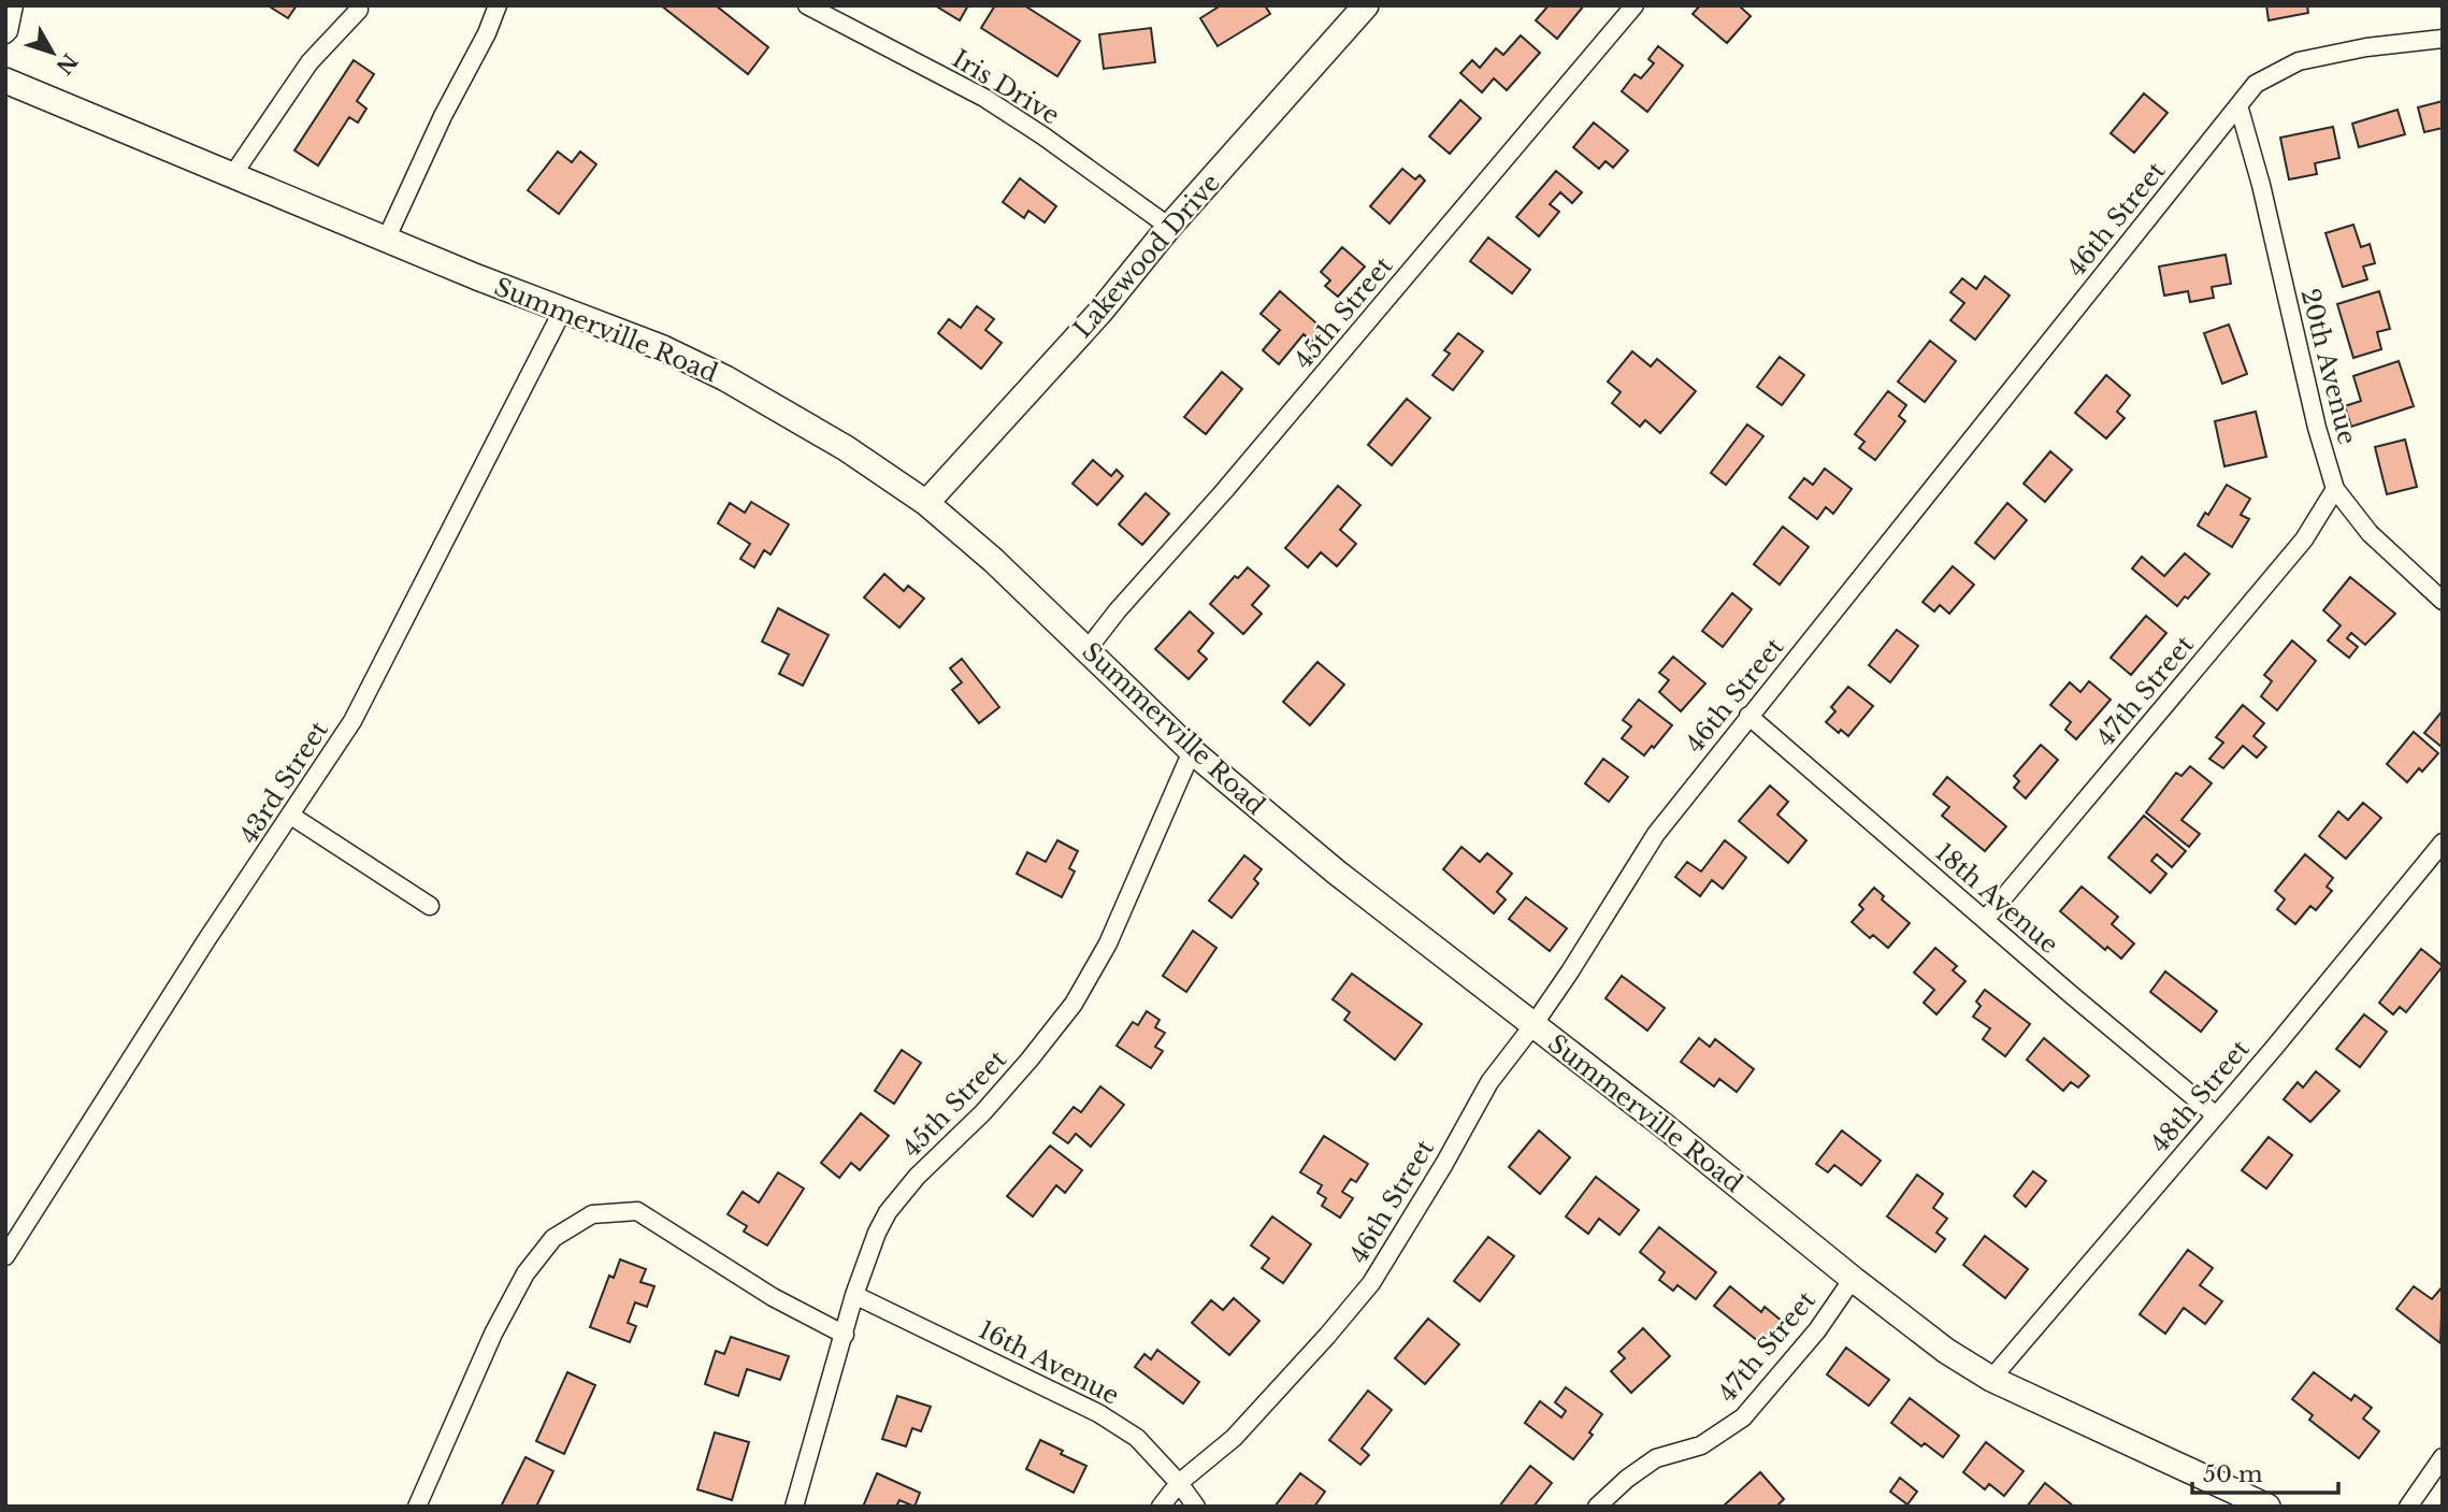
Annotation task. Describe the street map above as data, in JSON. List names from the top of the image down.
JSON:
{
  "streets": {
    "main road": ["Lakewood Drive", "Summerville Road"],
    "street": [
      "Iris Drive",
      "46th Street",
      "45th Street",
      "20th Avenue",
      "47th Street",
      "43rd Street",
      "18th Avenue",
      "48th Street",
      "16th Avenue"
    ]
  },
  "crossings": [
    ["Iris Drive", "Lakewood Drive"],
    ["46th Street", "Summerville Road"],
    ["46th Street", "20th Avenue"],
    ["46th Street", "18th Avenue"],
    ["46th Street", "16th Avenue"],
    ["Lakewood Drive", "Summerville Road"],
    ["45th Street", "Summerville Road"],
    ["45th Street", "16th Avenue"],
    ["Summerville Road", "47th Street"],
    ["Summerville Road", "43rd Street"],
    ["Summerville Road", "48th Street"],
    ["20th Avenue", "47th Street"],
    ["47th Street", "18th Avenue"],
    ["18th Avenue", "48th Street"]
  ],
  "scale_bar": "50 m",
  "north": "bottom right"
}
